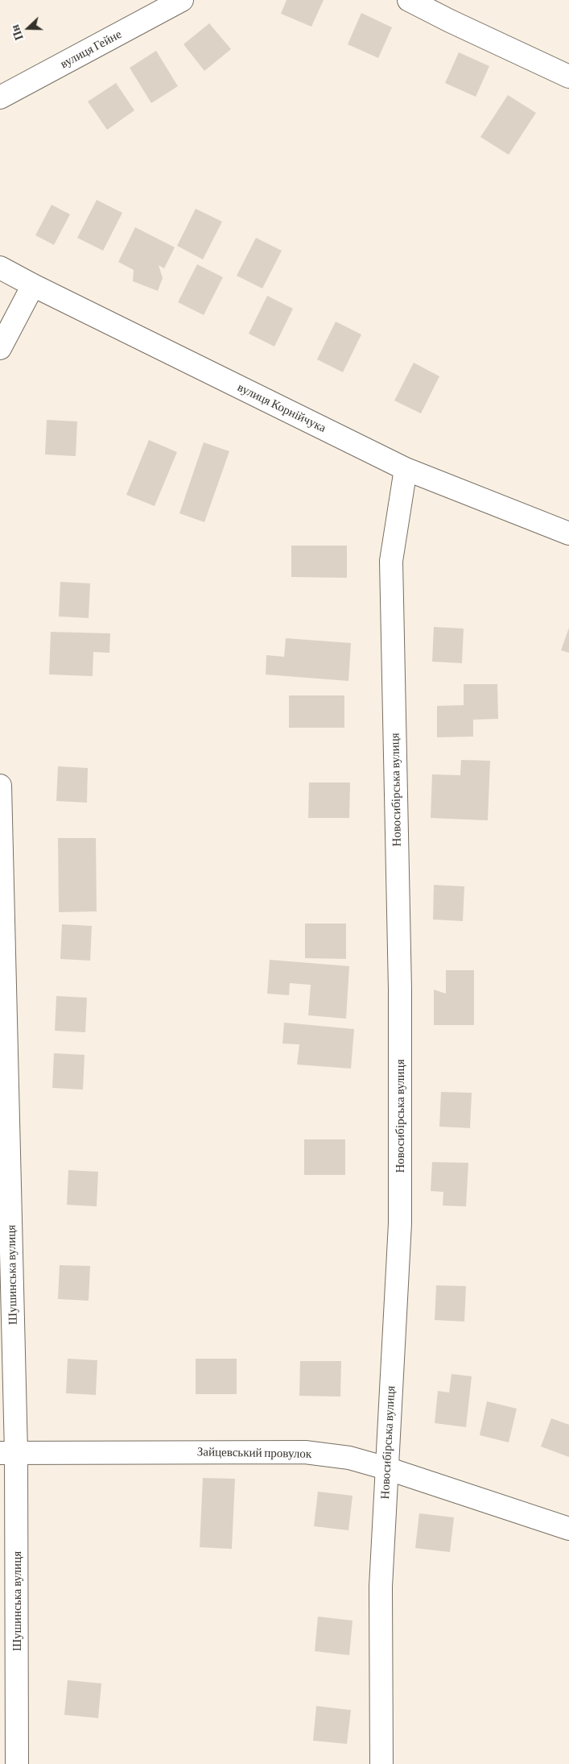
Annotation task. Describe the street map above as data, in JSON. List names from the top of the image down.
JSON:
{
  "streets": {
    "street": [
      "вулиця Гейне",
      "вулиця Корнійчука",
      "Новосибірська вулиця",
      "Шушинська вулиця",
      "Зайцевський провулок"
    ]
  },
  "crossings": [
    ["вулиця Корнійчука", "Новосибірська вулиця"],
    ["Новосибірська вулиця", "Зайцевський провулок"],
    ["Шушинська вулиця", "Зайцевський провулок"]
  ],
  "north": "left"
}
